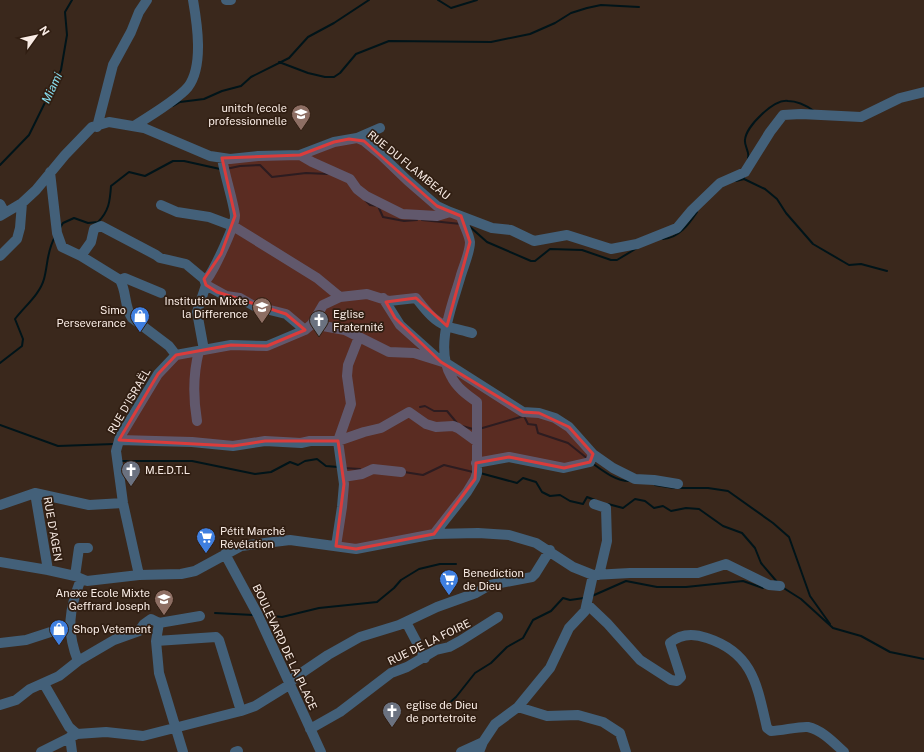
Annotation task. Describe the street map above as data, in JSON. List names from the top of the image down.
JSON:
{
  "streets": {
    "street": [
      "RUE DU FLAMBEAU",
      "RUE D'ISRAËL",
      "RUE D'AGEN",
      "RUE DE LA FOIRE",
      "BOULEVARD DE LA PLACE"
    ]
  },
  "crossings": [
    ["RUE DE LA FOIRE", "BOULEVARD DE LA PLACE"]
  ],
  "water": ["Miami"],
  "places": {
    "school or university": ["unitch (ecole professionnelle", "Institution Mixte la Difference", "Anexe Ecole Mixte Geffrard Joseph"],
    "shop": ["Simo Perseverance", "Shop Vetement"],
    "church": ["Eglise Fraternité", "M.E.D.T.L", "eglise de Dieu de portetroite"],
    "supermarket": ["Pétit Marché Révélation", "Benediction de Dieu"]
  },
  "north": "top right"
}
